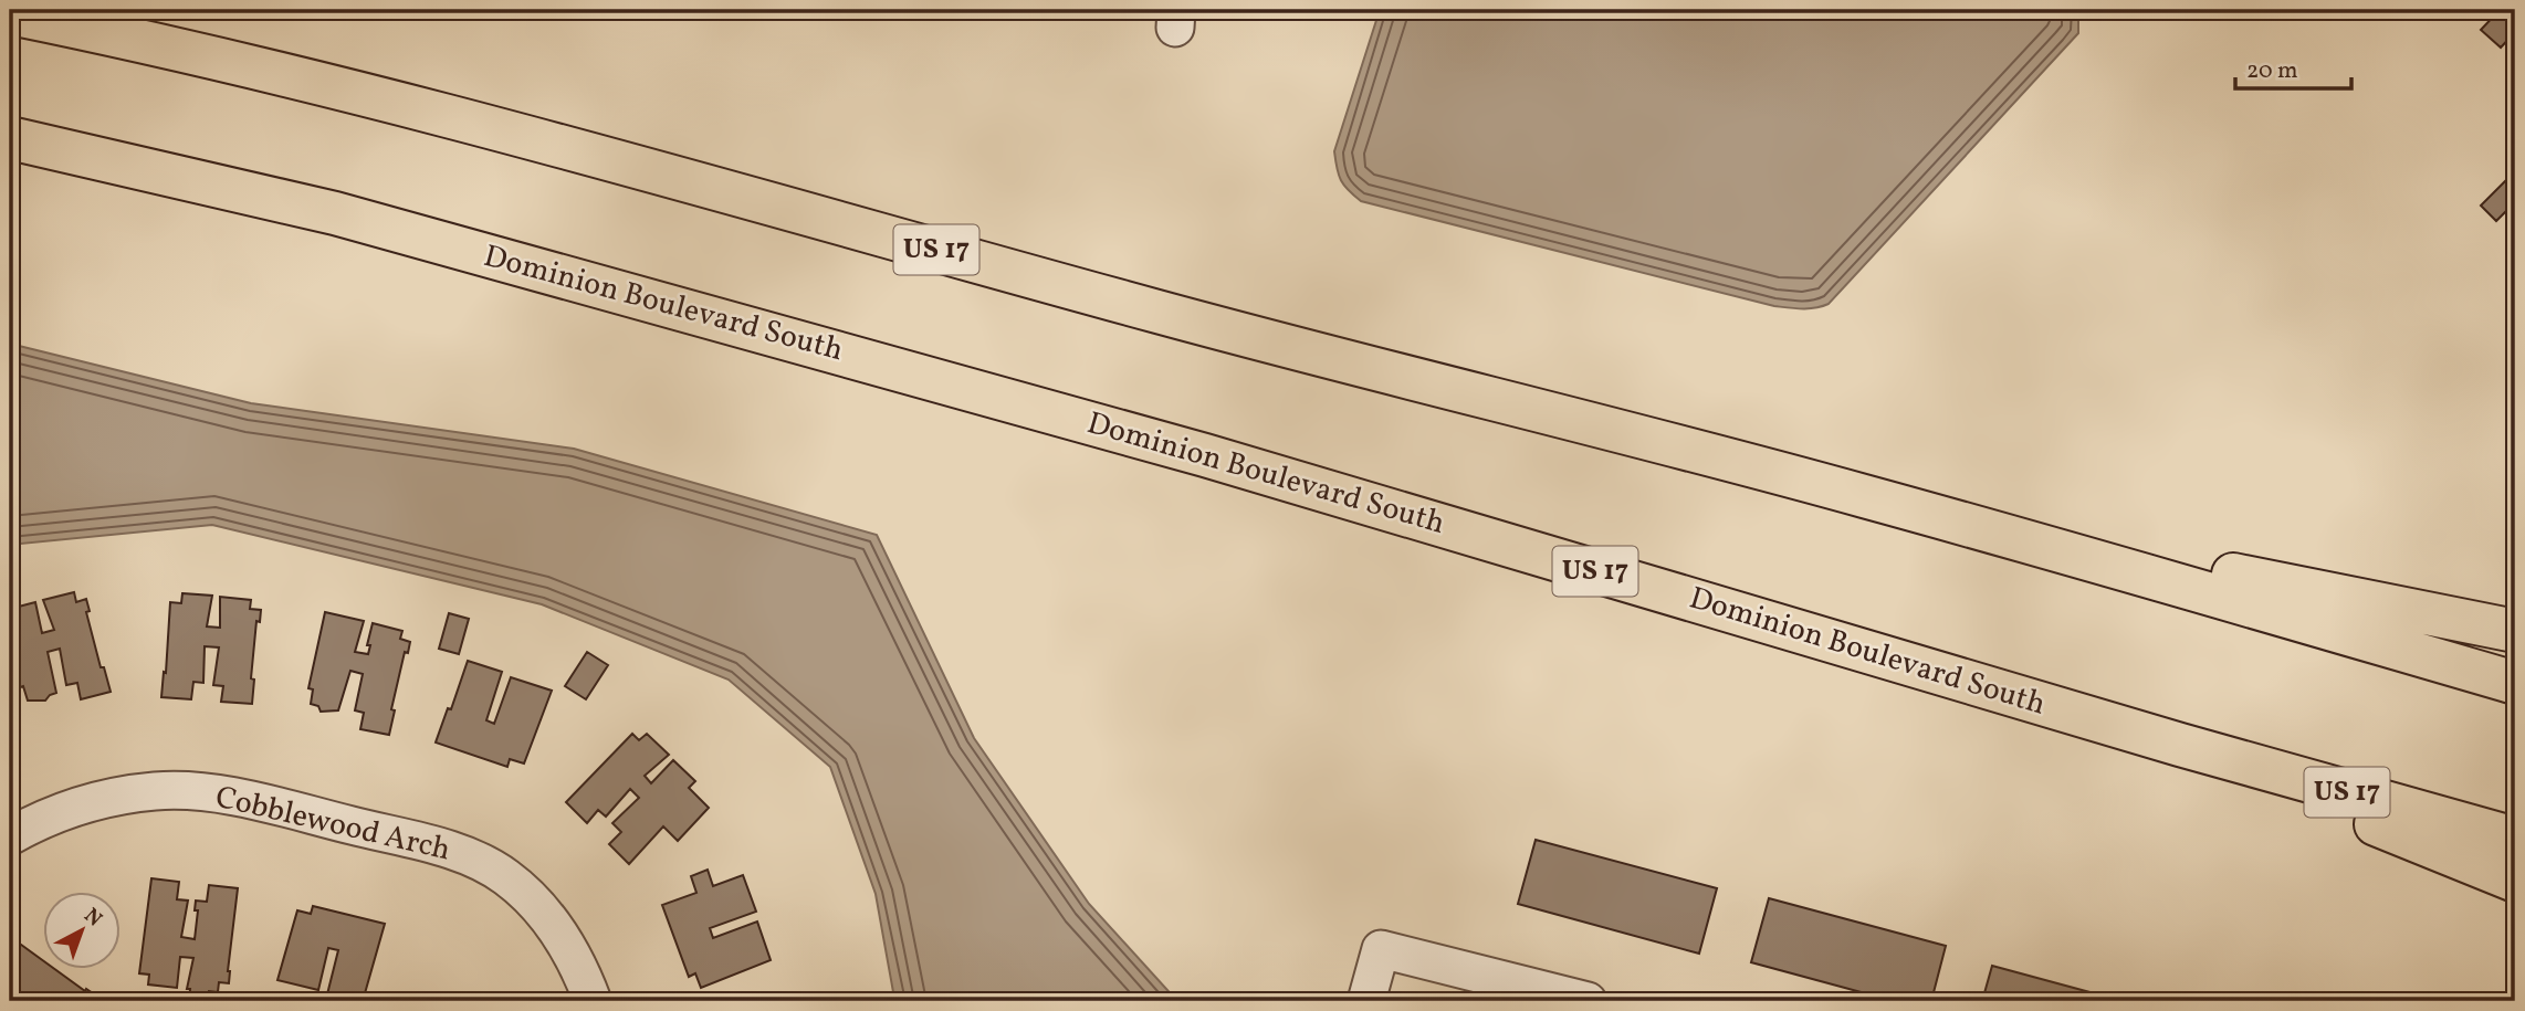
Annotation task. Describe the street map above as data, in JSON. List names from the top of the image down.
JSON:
{
  "streets": {
    "highway": ["US 17", "Dominion Boulevard South"],
    "street": ["Cobblewood Arch"]
  },
  "scale_bar": "20 m",
  "north": "top right"
}
